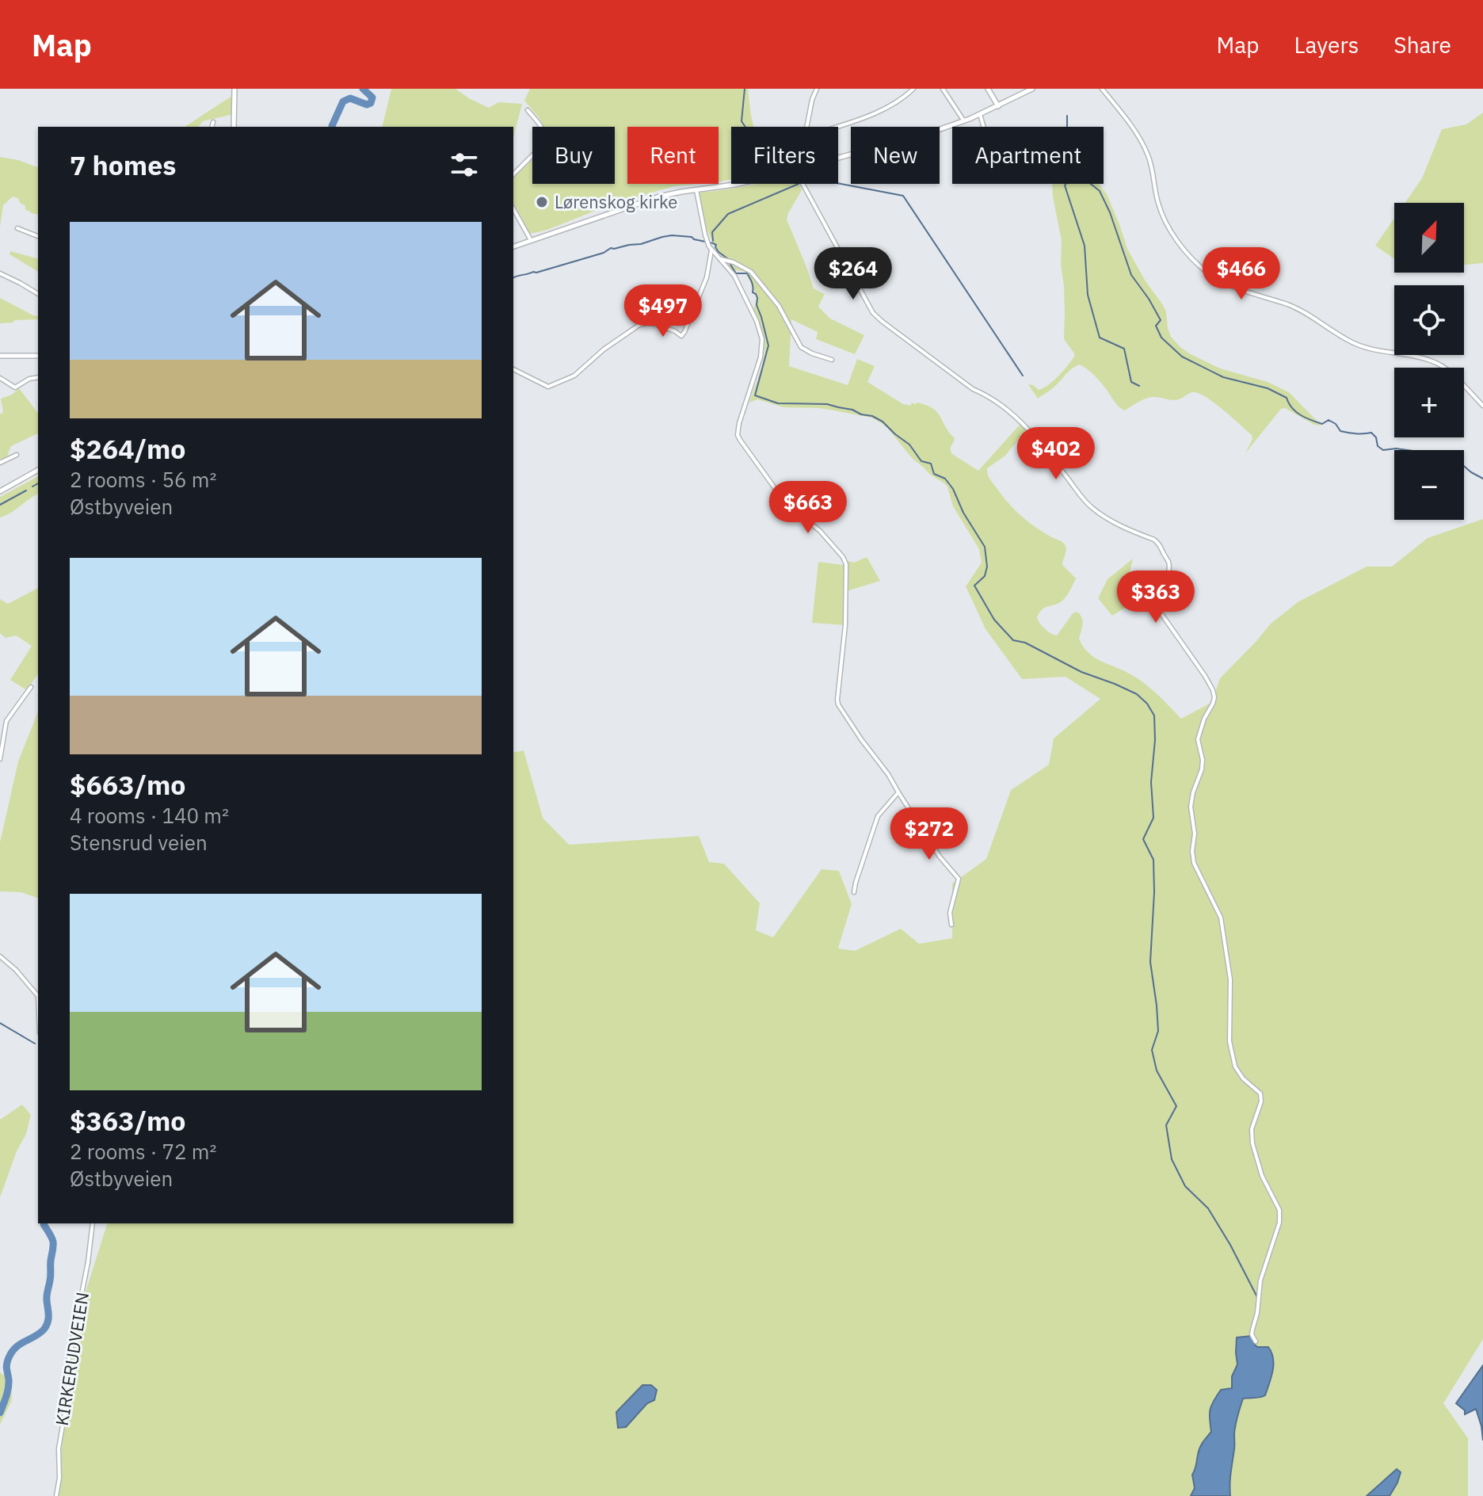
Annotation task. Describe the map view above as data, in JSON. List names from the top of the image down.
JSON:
{
  "streets": {
    "street": ["KIRKERUDVEIEN"]
  },
  "places": ["Lørenskog kirke"],
  "north": "top right",
  "page": {
    "header": "Map",
    "nav": ["Map", "Layers", "Share"],
    "chip": [
      "Buy",
      "Rent",
      "Filters",
      "New",
      "Apartment"
    ],
    "heading": "7 homes",
    "map_buttons": ["+", "−"],
    "list": [
      {
        "name": "$264/mo",
        "note": "2 rooms · 56 m² · Østbyveien"
      },
      {
        "name": "$663/mo",
        "note": "4 rooms · 140 m² · Stensrud veien"
      },
      {
        "name": "$363/mo",
        "note": "2 rooms · 72 m² · Østbyveien"
      }
    ],
    "price": [
      "$264",
      "$466",
      "$497",
      "$402",
      "$663",
      "$363",
      "$272"
    ]
  }
}
